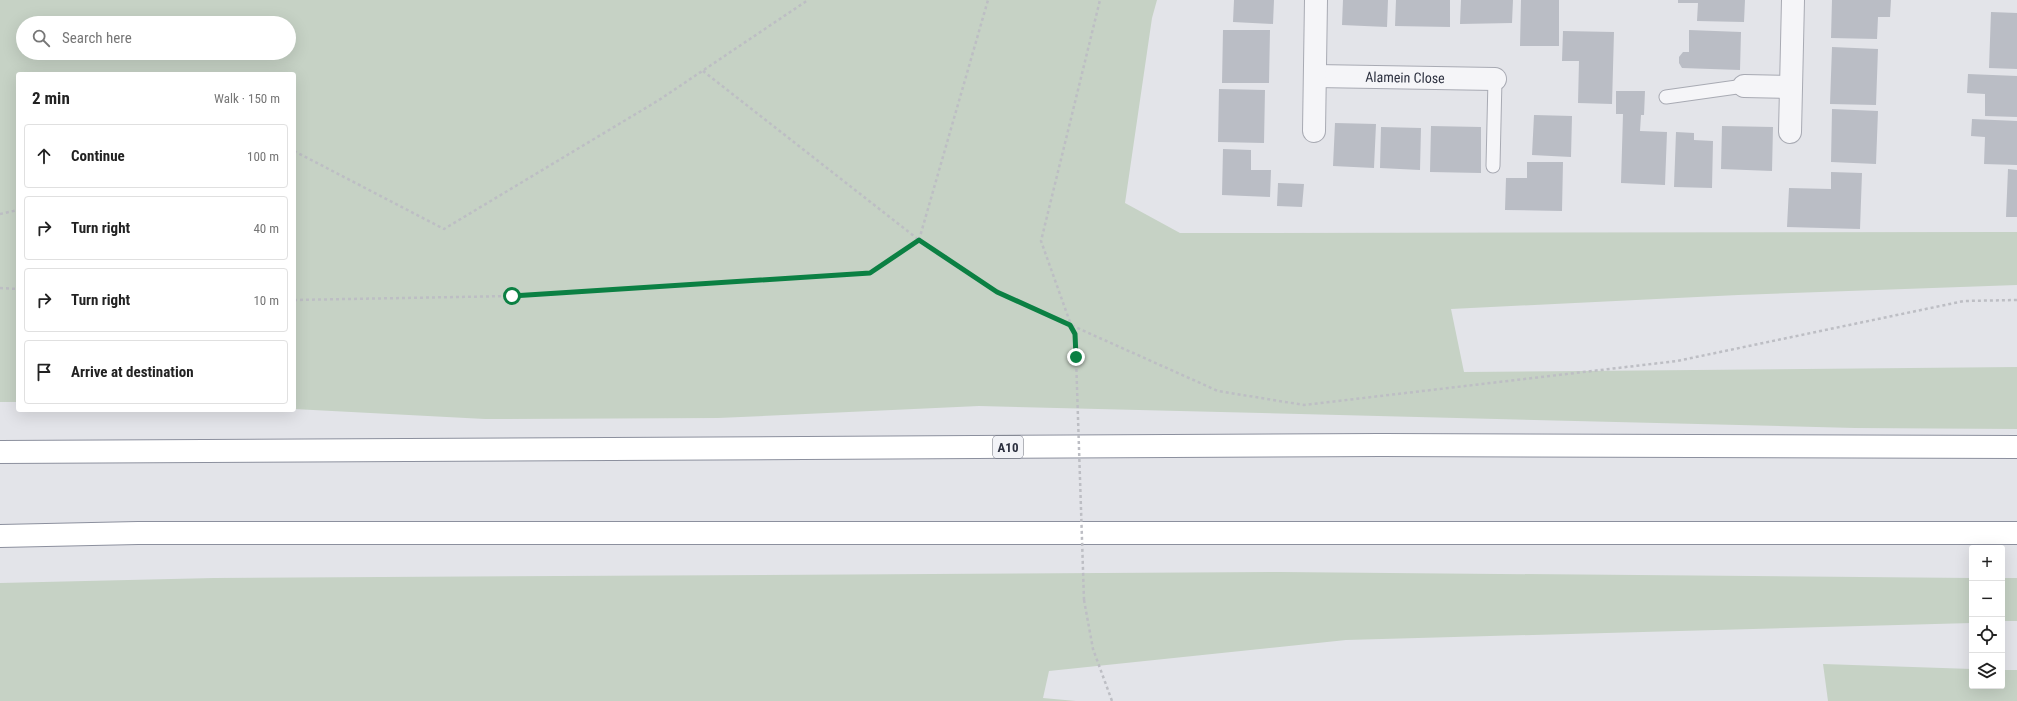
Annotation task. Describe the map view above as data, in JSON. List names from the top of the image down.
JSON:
{
  "streets": {
    "highway": ["A10"],
    "street": ["Alamein Close"]
  },
  "page": {
    "search": "Search here",
    "heading": ["2 min", "Walk · 150 m"],
    "list": [
      ["Continue", "100 m"],
      ["Turn right", "40 m"],
      ["Turn right", "10 m"],
      "Arrive at destination"
    ],
    "map_buttons": ["+", "−"]
  }
}
